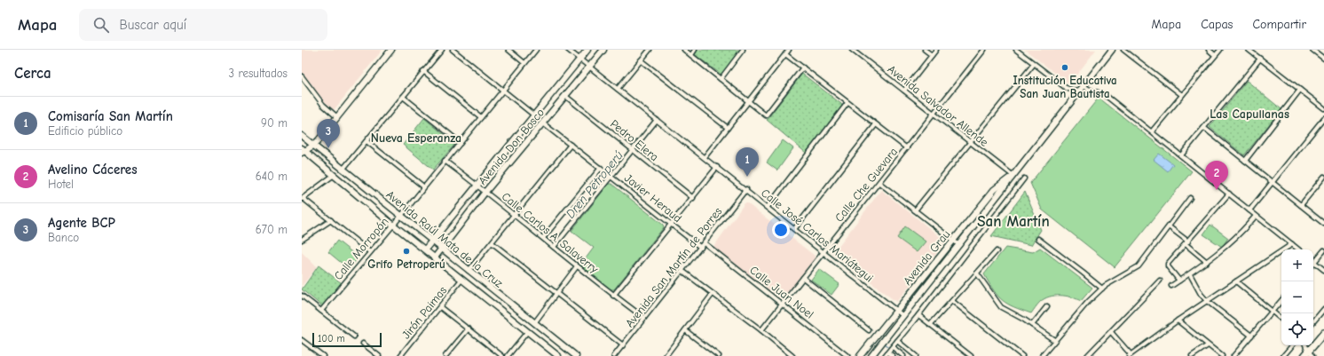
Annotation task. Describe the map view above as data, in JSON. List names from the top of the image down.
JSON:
{
  "streets": {
    "main road": ["Avenida Don Bosco", "Avenida Raúl Mata de la Cruz", "Avenida Grau"],
    "street": [
      "Avenida Salvador Allende",
      "Pedro Elera",
      "Calle Che Guevara",
      "Javier Heraud",
      "Calle Carlos A. Salaverry",
      "Calle José Carlos Mariátegui",
      "Calle Morropón",
      "Avenida San Martín de Porres",
      "Calle Juan Noel",
      "Jirón Paimas"
    ]
  },
  "crossings": [
    ["Avenida Salvador Allende", "Calle Che Guevara"],
    ["Avenida Salvador Allende", "Avenida Grau"],
    ["Pedro Elera", "Avenida Don Bosco"],
    ["Avenida Don Bosco", "Javier Heraud"],
    ["Avenida Don Bosco", "Calle Carlos A. Salaverry"],
    ["Avenida Don Bosco", "Calle José Carlos Mariátegui"],
    ["Avenida Don Bosco", "Avenida Raúl Mata de la Cruz"],
    ["Calle Che Guevara", "Calle José Carlos Mariátegui"],
    ["Calle Che Guevara", "Calle Juan Noel"],
    ["Javier Heraud", "Avenida San Martín de Porres"],
    ["Calle Carlos A. Salaverry", "Calle Morropón"],
    ["Calle Carlos A. Salaverry", "Avenida San Martín de Porres"],
    ["Calle José Carlos Mariátegui", "Avenida Grau"],
    ["Calle José Carlos Mariátegui", "Avenida San Martín de Porres"],
    ["Avenida Raúl Mata de la Cruz", "Calle Morropón"],
    ["Avenida Raúl Mata de la Cruz", "Jirón Paimas"],
    ["Avenida San Martín de Porres", "Calle Juan Noel"]
  ],
  "districts": ["Las Capullanas", "Nueva Esperanza", "San Martín"],
  "water": ["Dren Petroperú"],
  "places": ["Institución Educativa San Juan Bautista", "Grifo Petroperú"],
  "scale_bar": "100 m",
  "page": {
    "header": "Mapa",
    "search": "Buscar aquí",
    "nav": ["Mapa", "Capas", "Compartir"],
    "heading": ["Cerca", "3 resultados"],
    "list": [
      {
        "mark": "1",
        "name": "Comisaría San Martín",
        "note": "Edificio público",
        "value": "90 m"
      },
      {
        "mark": "2",
        "name": "Avelino Cáceres",
        "note": "Hotel",
        "value": "640 m"
      },
      {
        "mark": "3",
        "name": "Agente BCP",
        "note": "Banco",
        "value": "670 m"
      }
    ],
    "pins": ["3", "1", "2"],
    "map_buttons": ["+", "−"],
    "scale": "100 m"
  }
}
